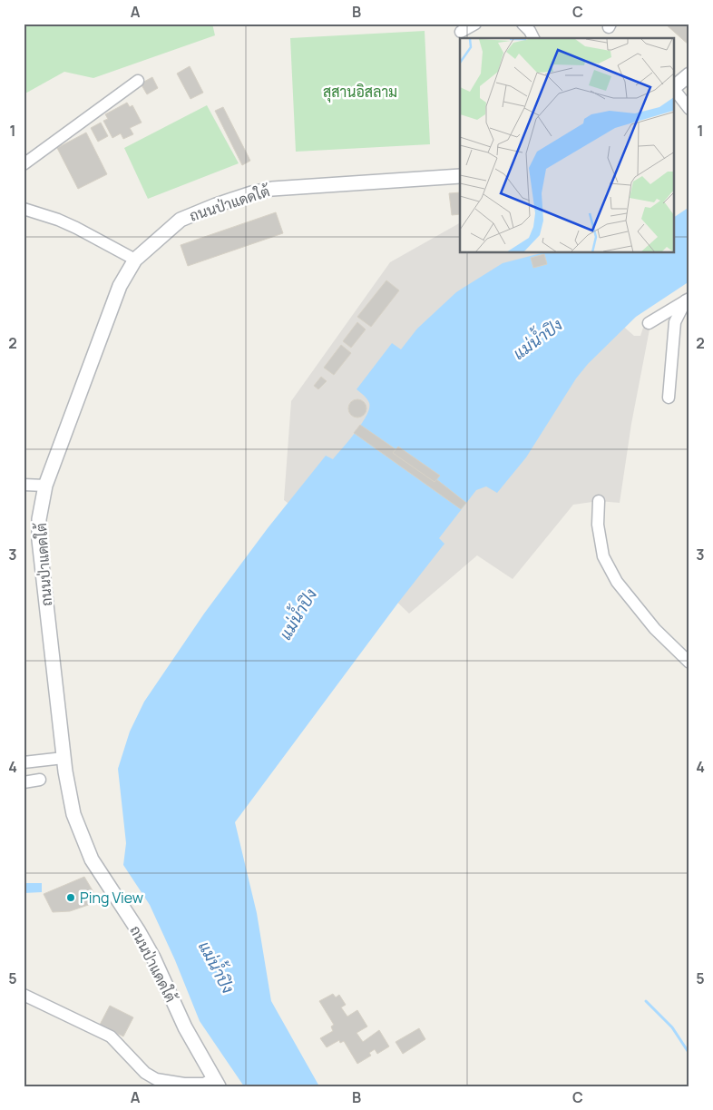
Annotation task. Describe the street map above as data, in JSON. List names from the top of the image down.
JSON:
{
  "streets": {
    "street": ["ถนนป่าแดดใต้"]
  },
  "water": ["แม่น้ำปิง"],
  "parks": ["สุสานอิสลาม"],
  "places": ["Ping View"],
  "grid": {
    "columns": ["A", "B", "C"],
    "rows": [
      "1",
      "2",
      "3",
      "4",
      "5"
    ]
  }
}
